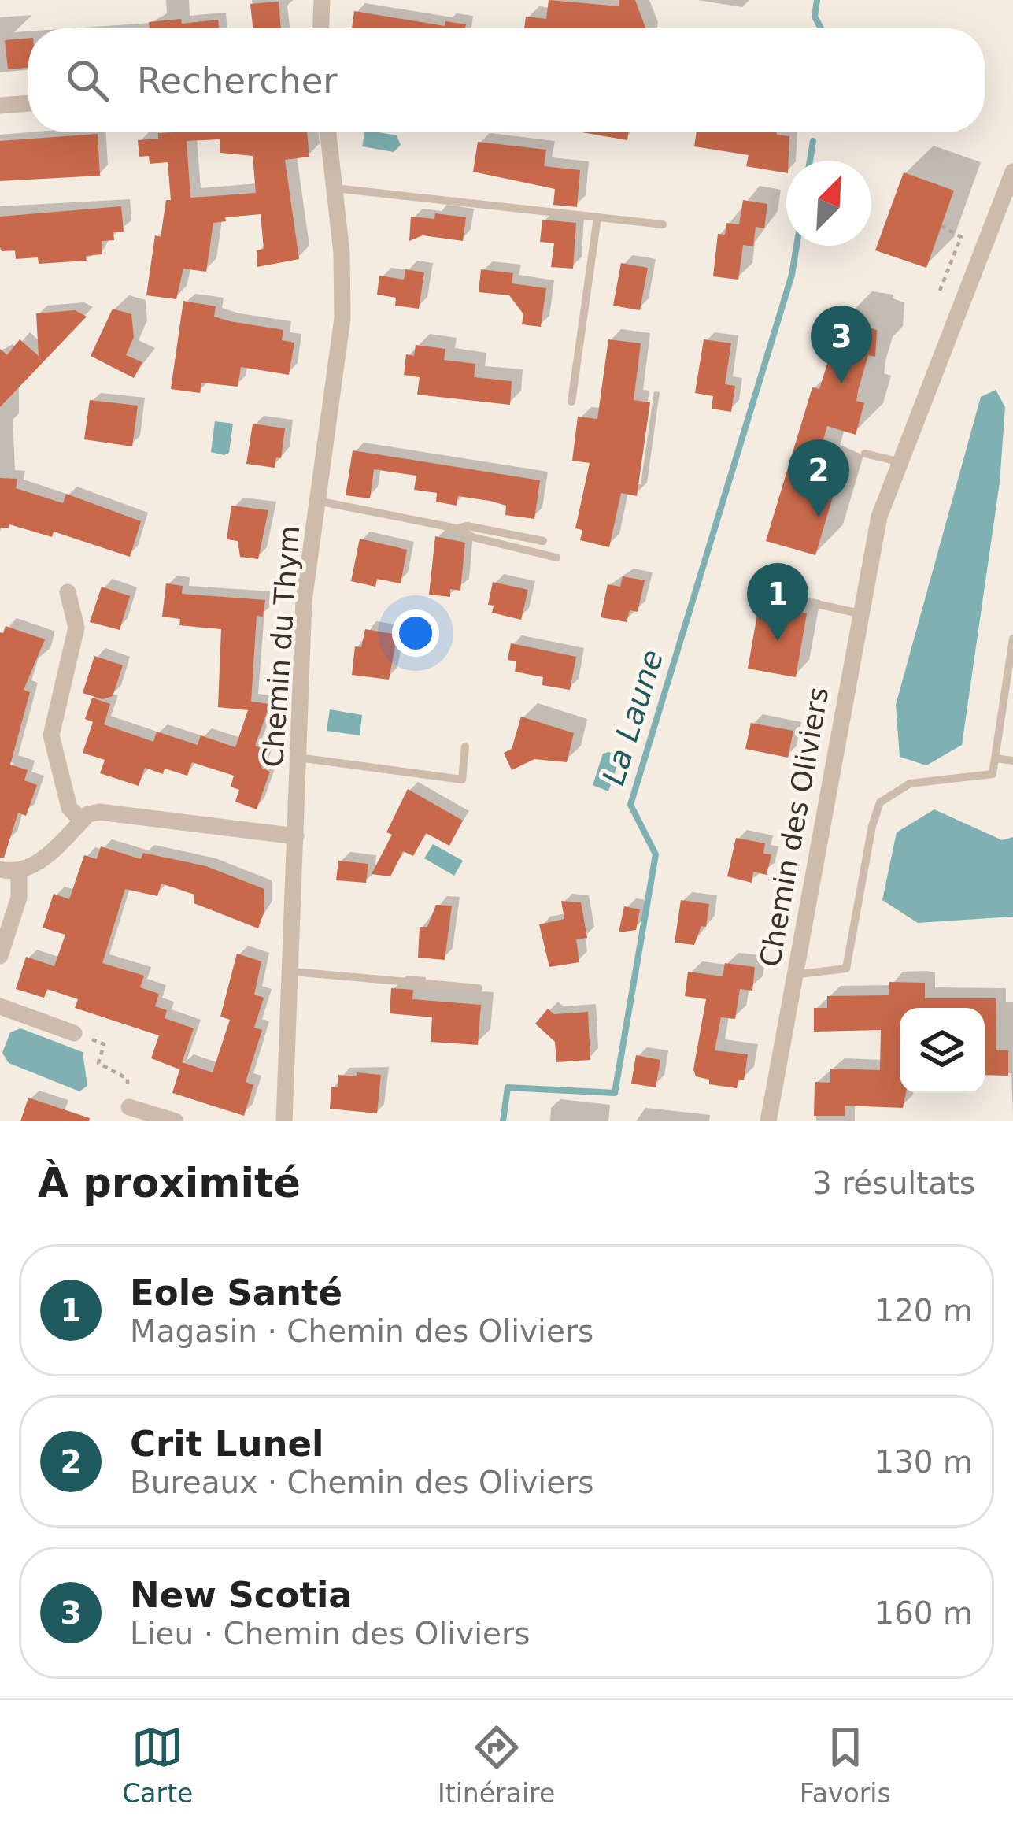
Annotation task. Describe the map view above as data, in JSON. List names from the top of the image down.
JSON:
{
  "streets": {
    "street": ["Chemin du Thym", "Chemin des Oliviers"]
  },
  "water": ["La Laune"],
  "north": "top right",
  "page": {
    "search": "Rechercher",
    "pins": ["3", "2", "1"],
    "heading": ["À proximité", "3 résultats"],
    "list": [
      {
        "mark": "1",
        "name": "Eole Santé",
        "note": "Magasin · Chemin des Oliviers",
        "value": "120 m"
      },
      {
        "mark": "2",
        "name": "Crit Lunel",
        "note": "Bureaux · Chemin des Oliviers",
        "value": "130 m"
      },
      {
        "mark": "3",
        "name": "New Scotia",
        "note": "Lieu · Chemin des Oliviers",
        "value": "160 m"
      }
    ],
    "nav": ["Carte", "Itinéraire", "Favoris"]
  }
}
